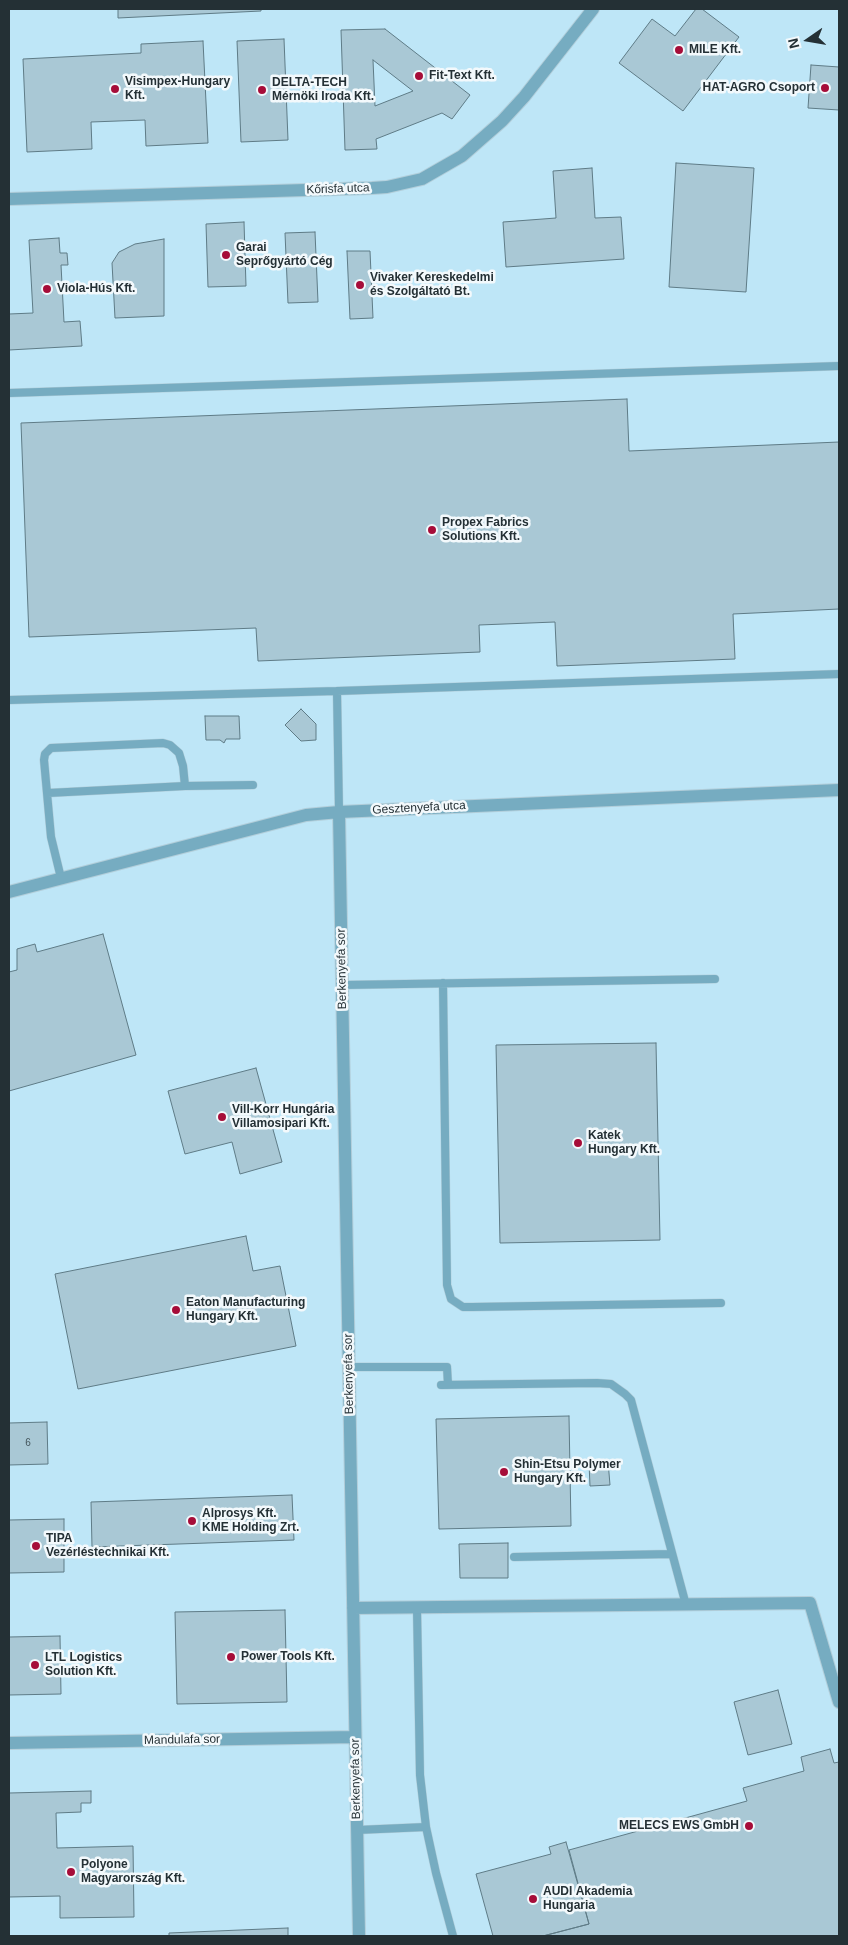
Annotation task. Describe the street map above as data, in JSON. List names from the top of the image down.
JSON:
{
  "streets": {
    "street": [
      "Kőrisfa utca",
      "Gesztenyefa utca",
      "Berkenyefa sor",
      "Mandulafa sor"
    ]
  },
  "crossings": [
    ["Gesztenyefa utca", "Berkenyefa sor"],
    ["Berkenyefa sor", "Mandulafa sor"]
  ],
  "places": [
    "MILE Kft.",
    "Fit-Text Kft.",
    "HAT-AGRO Csoport",
    "Visimpex-Hungary Kft.",
    "DELTA-TECH Mérnöki Iroda Kft.",
    "Garai Seprőgyártó Cég",
    "Vivaker Kereskedelmi és Szolgáltató Bt.",
    "Viola-Hús Kft.",
    "Propex Fabrics Solutions Kft.",
    "Vill-Korr Hungária Villamosipari Kft.",
    "Katek Hungary Kft.",
    "Eaton Manufacturing Hungary Kft.",
    "Shin-Etsu Polymer Hungary Kft.",
    "Alprosys Kft. KME Holding Zrt.",
    "TIPA Vezérléstechnikai Kft.",
    "Power Tools Kft.",
    "LTL Logistics Solution Kft.",
    "MELECS EWS GmbH",
    "Polyone Magyarország Kft.",
    "AUDI Akademia Hungaria"
  ],
  "house_numbers": ["6"],
  "north": "left"
}
